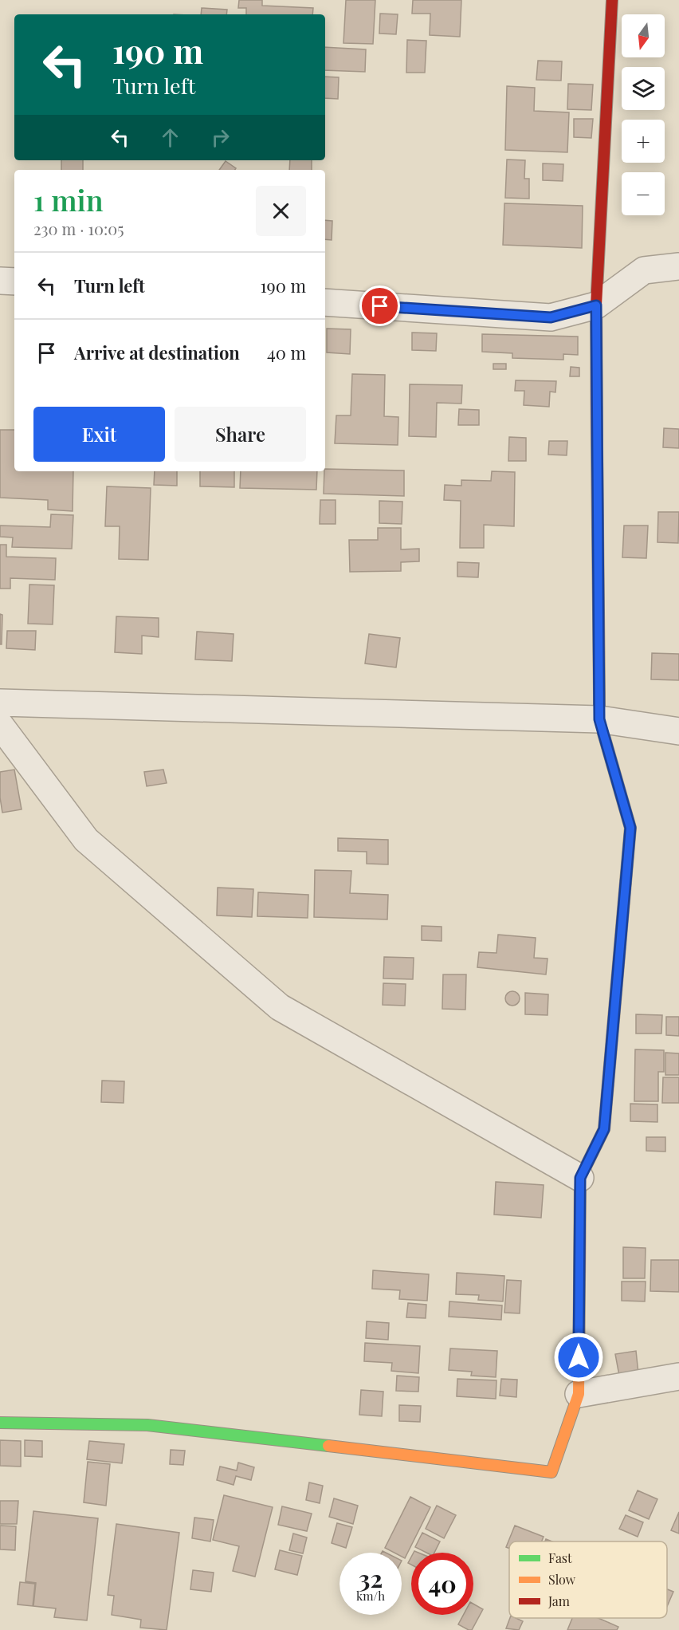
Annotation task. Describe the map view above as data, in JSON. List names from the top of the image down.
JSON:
{
  "legend": ["Fast", "Slow", "Jam"],
  "north": "bottom",
  "page": {
    "map_buttons": ["+", "−"],
    "turn": ["190 m", "Turn left"],
    "heading": ["1 min", "230 m · 10:05"],
    "list": [
      {
        "name": "Turn left",
        "value": "190 m"
      },
      {
        "name": "Arrive at destination",
        "value": "40 m"
      }
    ],
    "buttons": ["Exit", "Share"],
    "speed": "32 km/h",
    "limit": "40"
  }
}
